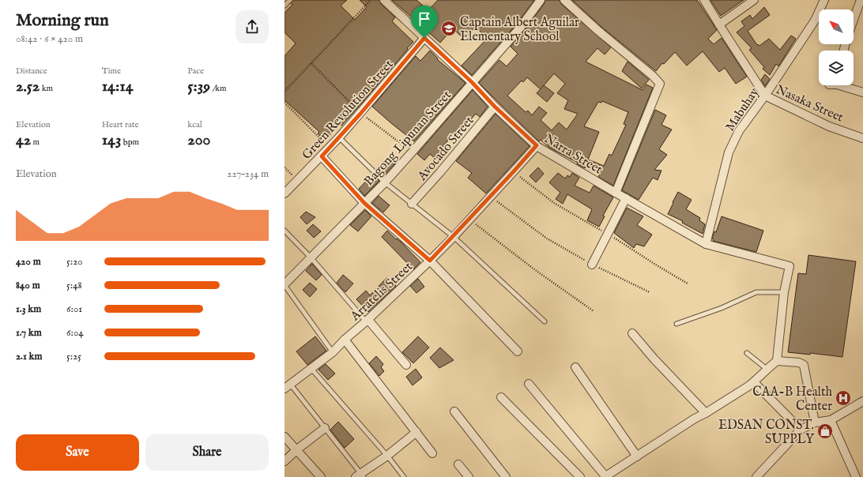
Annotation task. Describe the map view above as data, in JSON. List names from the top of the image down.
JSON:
{
  "streets": {
    "street": [
      "Nasaka Street",
      "Green Revolution Street",
      "Mabuhay",
      "Bagong Lipunan Street",
      "Avocado Street",
      "Narra Street",
      "Arratelis Street"
    ]
  },
  "crossings": [
    ["Nasaka Street", "Mabuhay"],
    ["Green Revolution Street", "Narra Street"],
    ["Mabuhay", "Narra Street"],
    ["Bagong Lipunan Street", "Narra Street"],
    ["Avocado Street", "Narra Street"],
    ["Narra Street", "Arratelis Street"]
  ],
  "places": {
    "school or university": ["Captain Albert Aguilar Elementary School"],
    "hospital": ["CAA-B Health Center"],
    "shop": ["EDSAN CONST. SUPPLY"]
  },
  "north": "top left",
  "page": {
    "heading": ["Morning run", "08:42 · 6 × 420 m"],
    "stats": [
      ["Distance", "2.52 km"],
      ["Time", "14:14"],
      ["Pace", "5:39 /km"],
      ["Elevation", "42 m"],
      ["Heart rate", "143 bpm"],
      ["kcal", "200"]
    ],
    "chart": ["Elevation", "227–234 m"],
    "list": [
      {
        "name": "420 m",
        "note": "5:20"
      },
      {
        "name": "840 m",
        "note": "5:48"
      },
      {
        "name": "1.3 km",
        "note": "6:01"
      },
      {
        "name": "1.7 km",
        "note": "6:04"
      },
      {
        "name": "2.1 km",
        "note": "5:25"
      }
    ],
    "buttons": ["Save", "Share"]
  }
}
